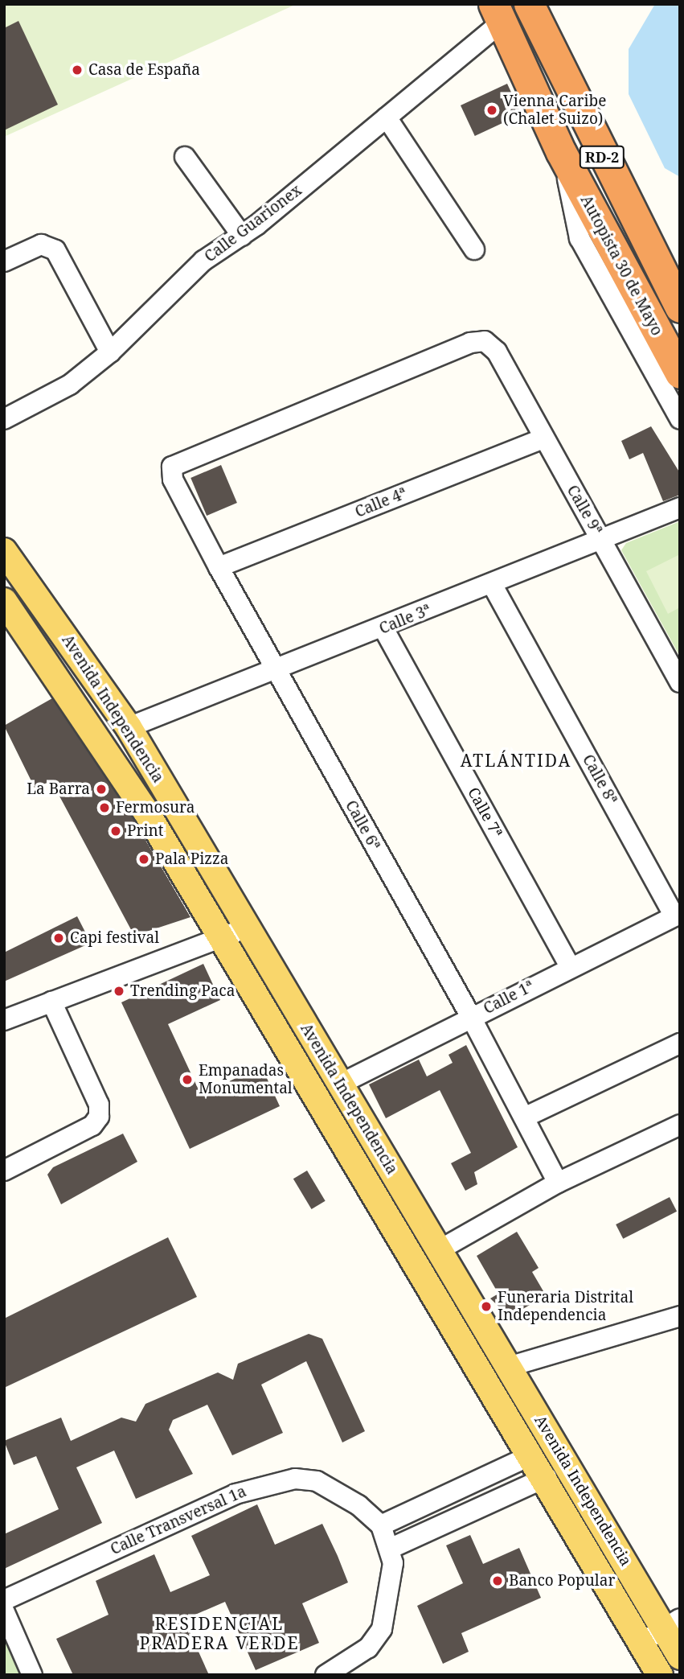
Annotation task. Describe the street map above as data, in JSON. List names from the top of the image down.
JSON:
{
  "streets": {
    "highway": ["RD-2", "Autopista 30 de Mayo"],
    "main road": ["Avenida Independencia"],
    "street": [
      "Calle Guarionex",
      "Calle 4ª",
      "Calle 9ª",
      "Calle 3ª",
      "Calle 8ª",
      "Calle 7ª",
      "Calle 6ª",
      "Calle 1ª",
      "Calle Transversal 1a"
    ]
  },
  "crossings": [
    ["Calle Guarionex", "Autopista 30 de Mayo"],
    ["Calle 4ª", "Calle 9ª"],
    ["Calle 4ª", "Calle 6ª"],
    ["Calle 9ª", "Calle 3ª"],
    ["Calle 9ª", "Calle 6ª"],
    ["Calle 3ª", "Avenida Independencia"],
    ["Calle 3ª", "Calle 8ª"],
    ["Calle 3ª", "Calle 7ª"],
    ["Calle 3ª", "Calle 6ª"],
    ["Avenida Independencia", "Calle 1ª"],
    ["Calle 8ª", "Calle 1ª"],
    ["Calle 7ª", "Calle 1ª"],
    ["Calle 6ª", "Calle 1ª"]
  ],
  "districts": ["ATLÁNTIDA", "RESIDENCIAL PRADERA VERDE"],
  "places": [
    "Casa de España",
    "Vienna Caribe (Chalet Suizo)",
    "La Barra",
    "Fermosura",
    "Print",
    "Pala Pizza",
    "Capi festival",
    "Trending Paca",
    "Empanadas Monumental",
    "Funeraria Distrital Independencia",
    "Banco Popular"
  ]
}
